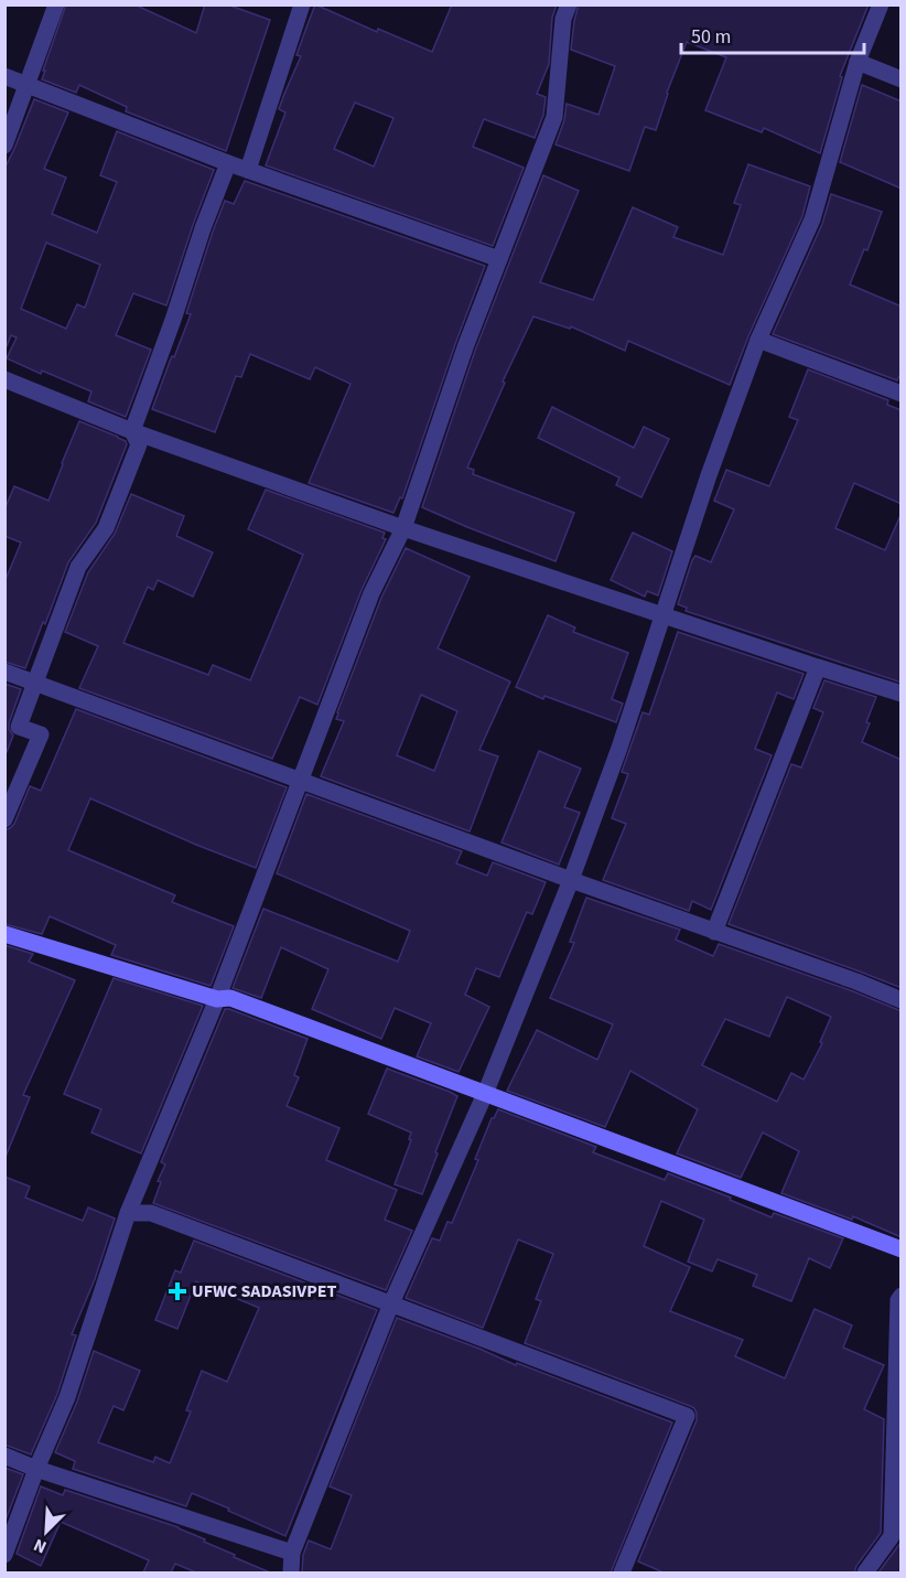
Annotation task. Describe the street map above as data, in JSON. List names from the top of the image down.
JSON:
{
  "places": {
    "health": ["UFWC SADASIVPET"]
  },
  "scale_bar": "50 m",
  "north": "bottom left"
}
